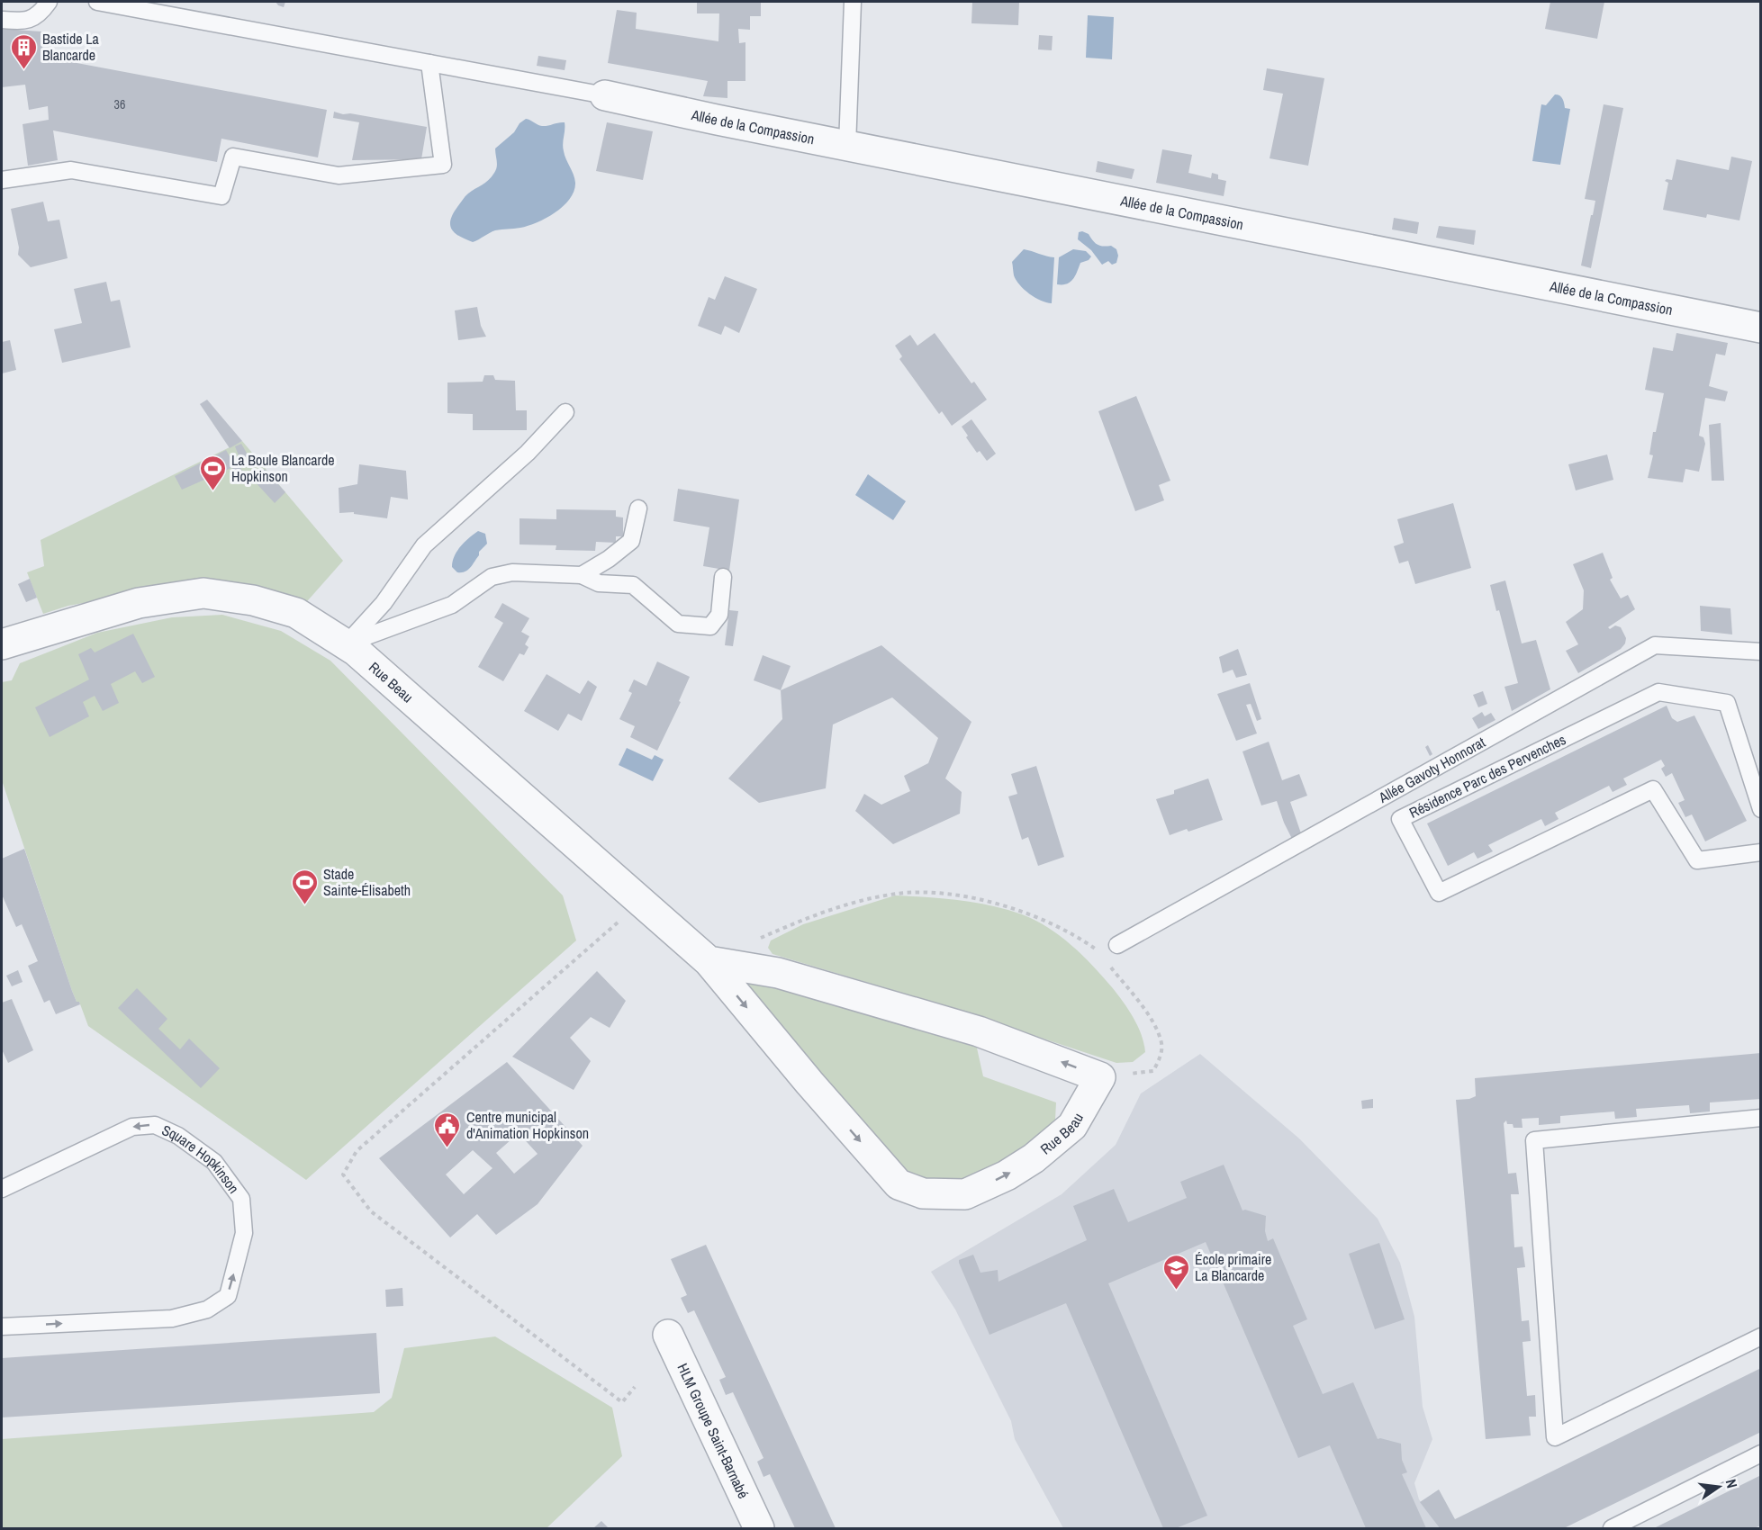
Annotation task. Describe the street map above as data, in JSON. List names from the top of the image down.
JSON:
{
  "streets": {
    "street": ["Allée de la Compassion", "Rue Beau", "HLM Groupe Saint-Barnabé"],
    "lane": ["Allée Gavoty Honnorat", "Résidence Parc des Pervenches", "Square Hopkinson"]
  },
  "places": {
    "building": ["Bastide La Blancarde"],
    "sports": ["La Boule Blancarde Hopkinson", "Stade Sainte-Élisabeth"],
    "public building": ["Centre municipal d'Animation Hopkinson"],
    "school or university": ["École primaire La Blancarde"]
  },
  "house_numbers": ["36"],
  "north": "right"
}
